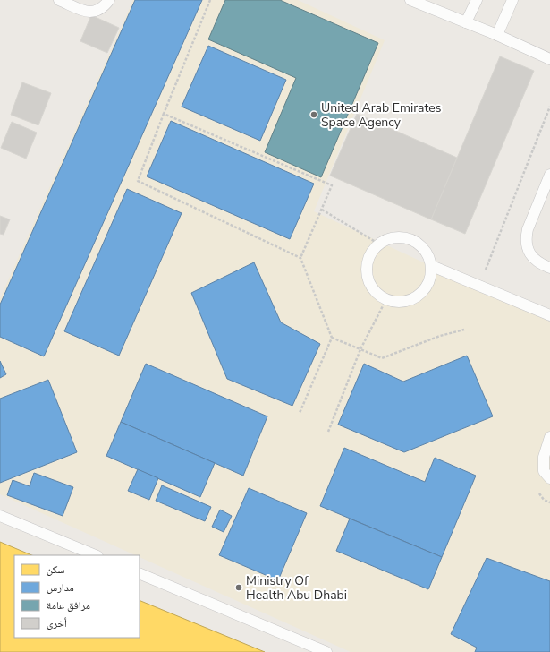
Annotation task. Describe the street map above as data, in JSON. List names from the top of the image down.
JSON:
{
  "places": ["United Arab Emirates Space Agency", "Ministry Of Health Abu Dhabi"],
  "legend": [
    "سكن",
    "مدارس",
    "مرافق عامة",
    "أخرى"
  ]
}
